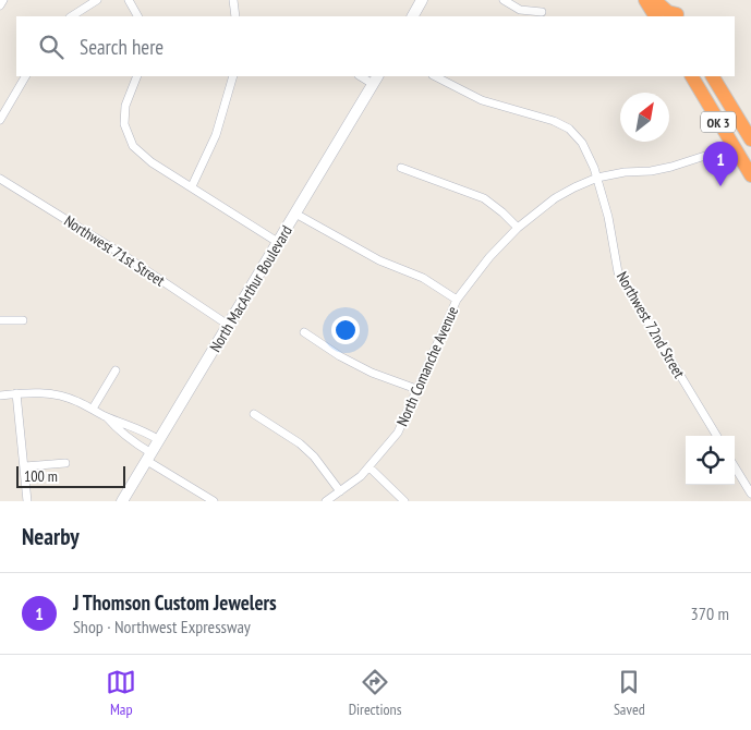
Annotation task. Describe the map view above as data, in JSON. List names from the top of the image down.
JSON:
{
  "streets": {
    "highway": ["OK 3"],
    "main road": ["North MacArthur Boulevard"],
    "street": ["Northwest 71st Street", "Northwest 72nd Street", "North Comanche Avenue"]
  },
  "crossings": [
    ["OK 3", "North Comanche Avenue"],
    ["Northwest 71st Street", "North MacArthur Boulevard"],
    ["Northwest 72nd Street", "North Comanche Avenue"]
  ],
  "scale_bar": "100 m",
  "north": "top right",
  "page": {
    "search": "Search here",
    "pins": "1",
    "scale": "100 m",
    "heading": "Nearby",
    "list": [
      {
        "mark": "1",
        "name": "J Thomson Custom Jewelers",
        "note": "Shop · Northwest Expressway",
        "value": "370 m"
      }
    ],
    "nav": ["Map", "Directions", "Saved"]
  }
}
